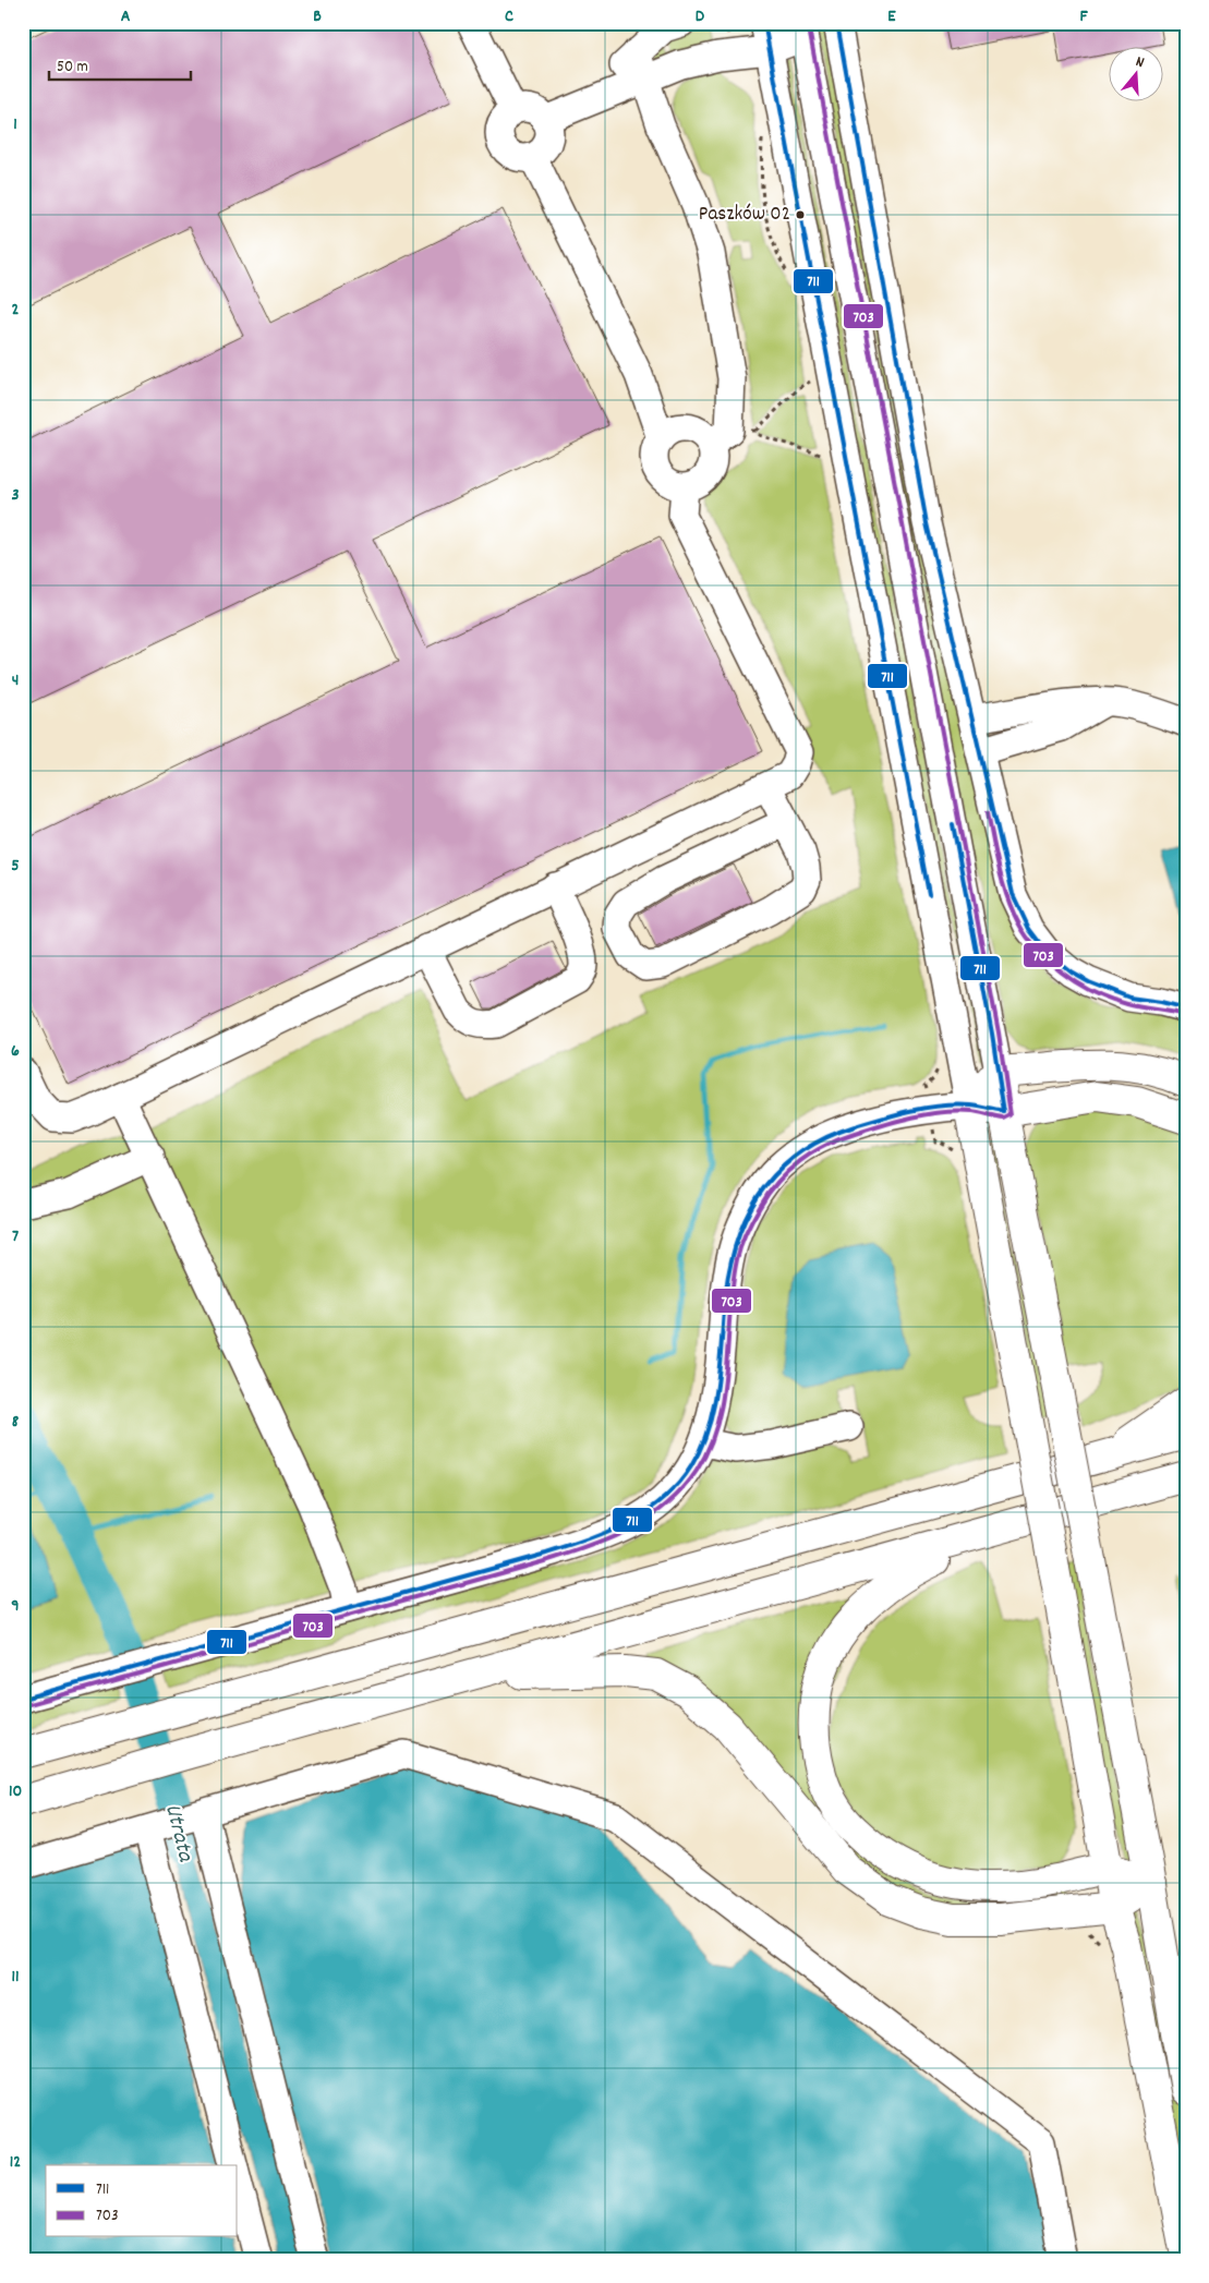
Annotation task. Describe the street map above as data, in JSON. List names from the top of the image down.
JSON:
{
  "water": ["Utrata"],
  "places": ["Paszków 02"],
  "lines": ["transit line 711", "transit line 703"],
  "legend": ["711", "703"],
  "scale_bar": "50 m",
  "north": "top",
  "grid": {
    "columns": [
      "A",
      "B",
      "C",
      "D",
      "E",
      "F"
    ],
    "rows": [
      "1",
      "2",
      "3",
      "4",
      "5",
      "6",
      "7",
      "8",
      "9",
      "10",
      "11",
      "12"
    ]
  }
}
